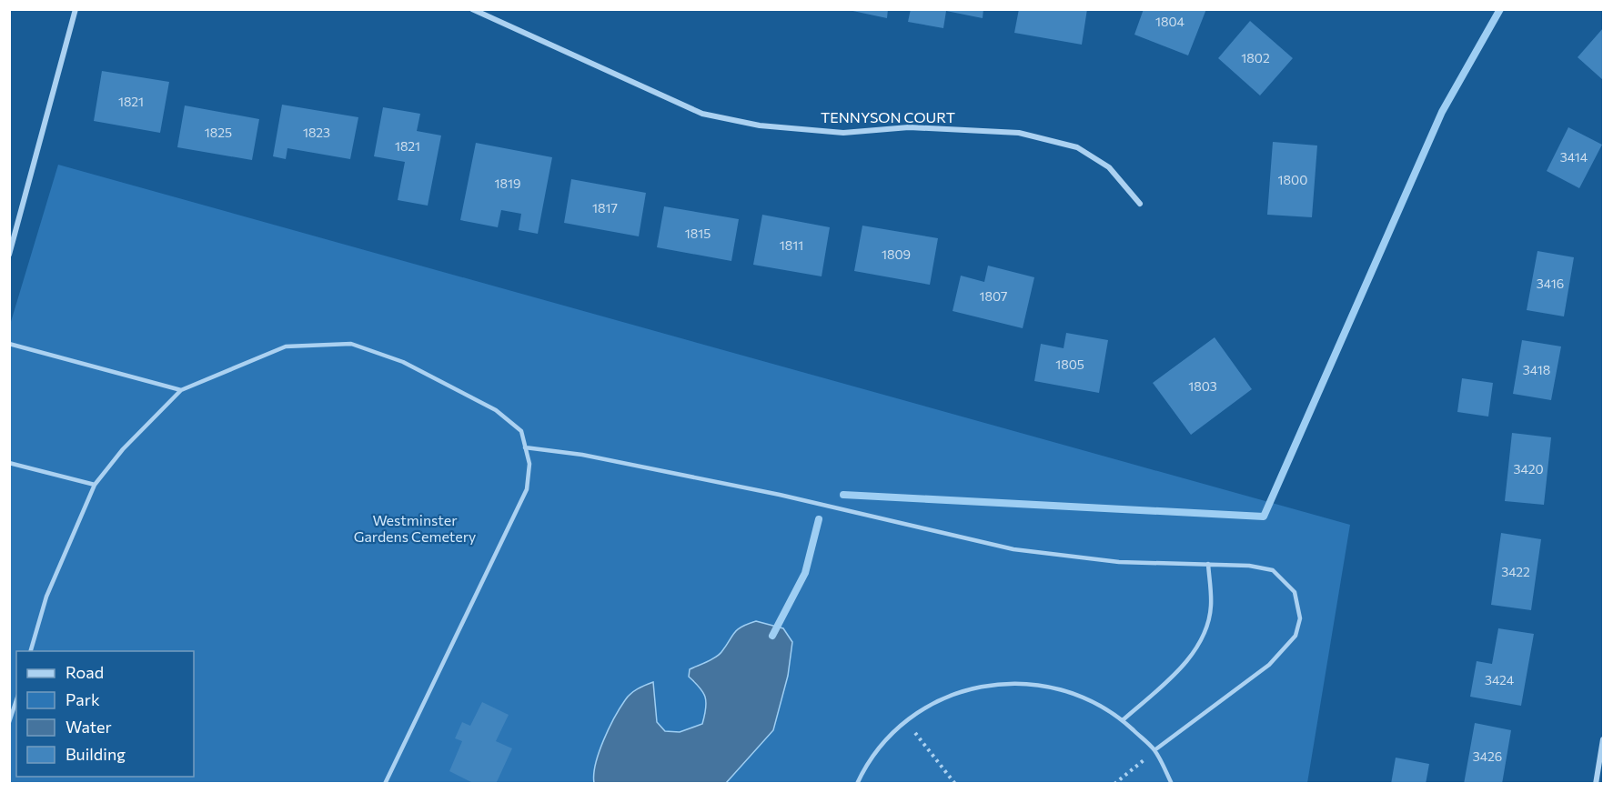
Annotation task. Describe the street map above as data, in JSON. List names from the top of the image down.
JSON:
{
  "streets": {
    "street": ["TENNYSON COURT"]
  },
  "parks": ["Westminster Gardens Cemetery"],
  "house_numbers": [
    "1804",
    "1802",
    "1821",
    "1825",
    "1823",
    "1821",
    "3414",
    "1800",
    "1819",
    "1817",
    "1815",
    "1811",
    "1809",
    "3416",
    "1807",
    "1805",
    "3418",
    "1803",
    "3420",
    "3422",
    "3424",
    "3426"
  ],
  "legend": [
    "Road",
    "Park",
    "Water",
    "Building"
  ]
}
